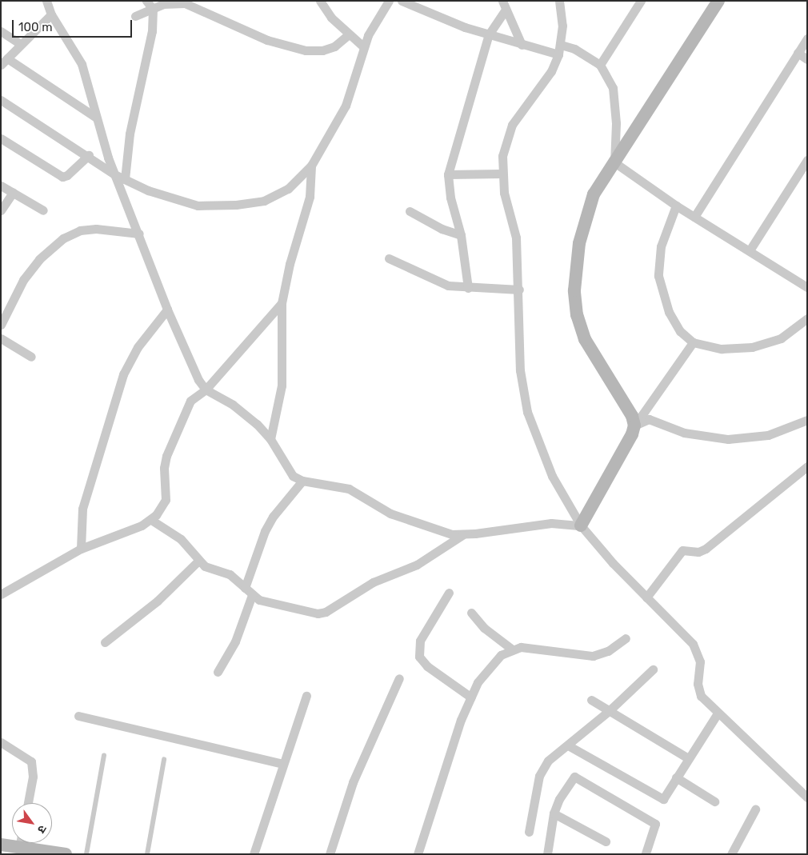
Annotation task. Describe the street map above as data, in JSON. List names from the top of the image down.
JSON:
{
  "scale_bar": "100 m",
  "north": "bottom right"
}
